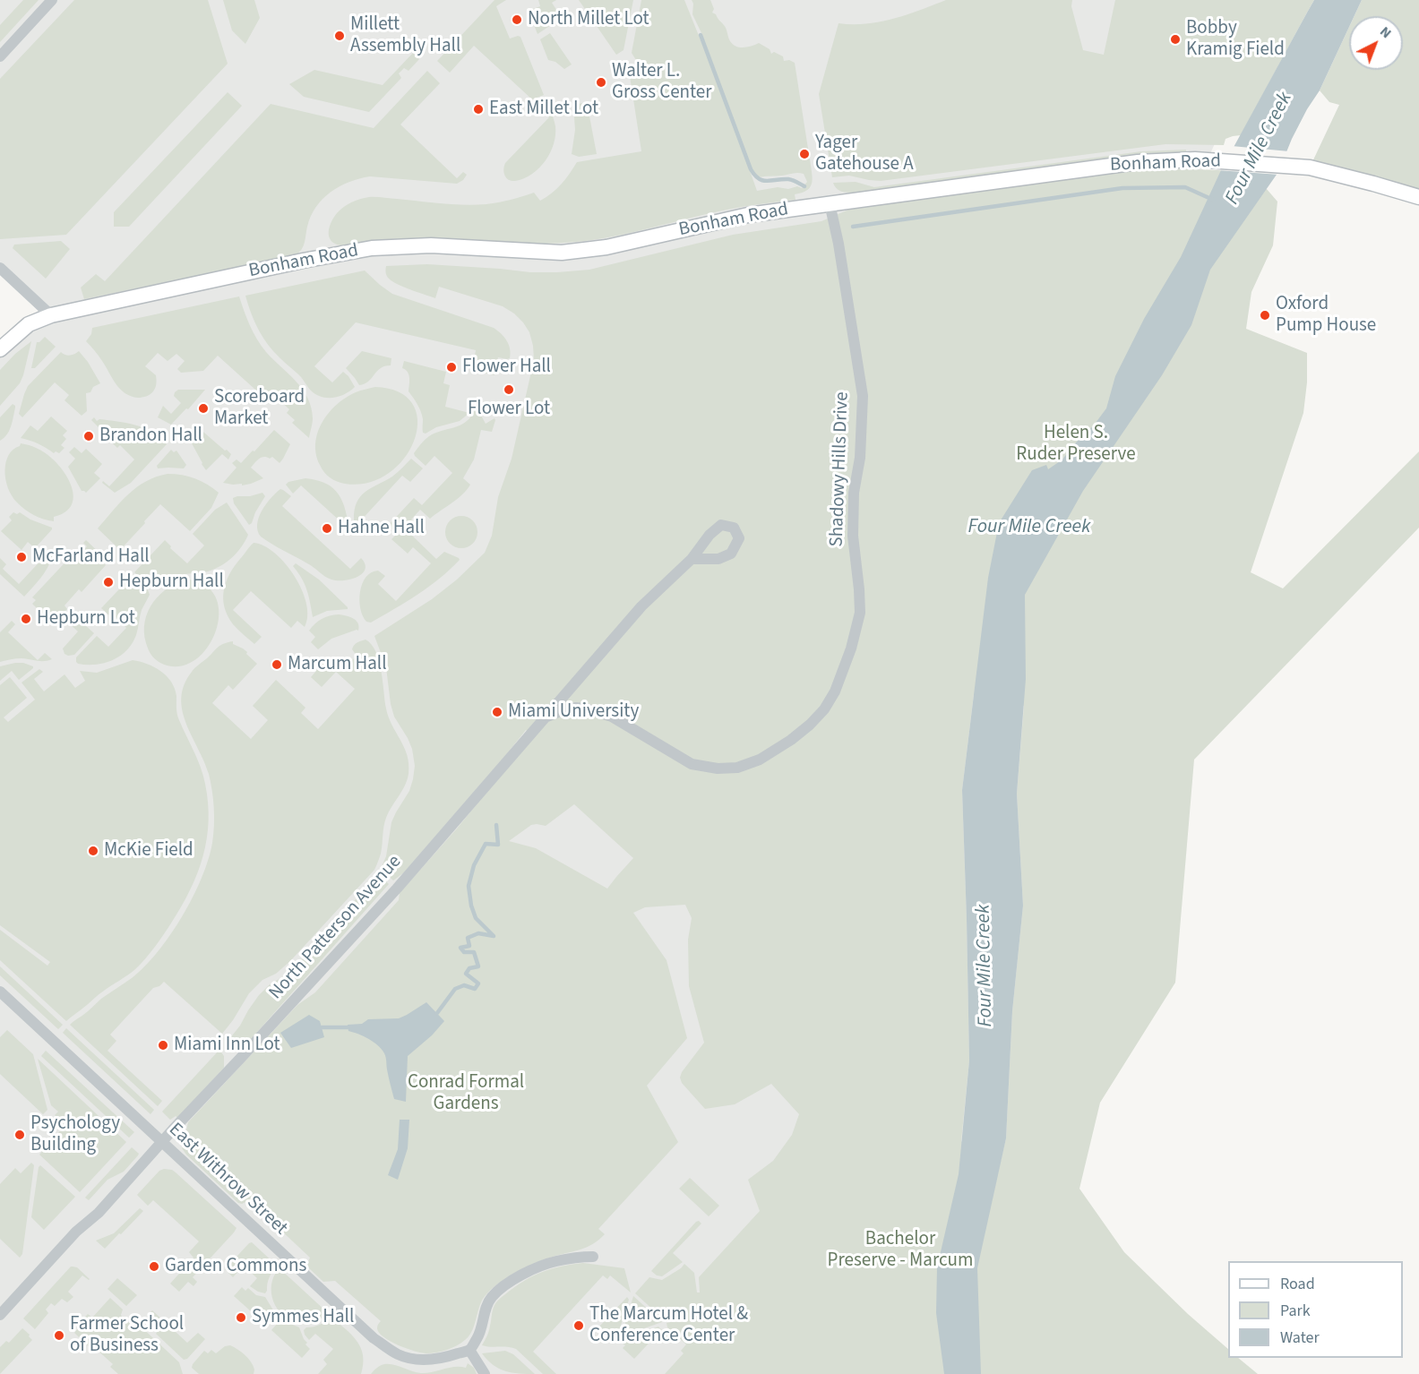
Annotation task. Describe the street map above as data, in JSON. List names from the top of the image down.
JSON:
{
  "streets": {
    "street": [
      "Bonham Road",
      "Shadowy Hills Drive",
      "North Patterson Avenue",
      "East Withrow Street"
    ]
  },
  "crossings": [
    ["Bonham Road", "Shadowy Hills Drive"],
    ["Shadowy Hills Drive", "North Patterson Avenue"],
    ["North Patterson Avenue", "East Withrow Street"]
  ],
  "water": ["Four Mile Creek"],
  "parks": ["Helen S. Ruder Preserve", "Conrad Formal Gardens", "Bachelor Preserve - Marcum"],
  "places": [
    "North Millet Lot",
    "Millett Assembly Hall",
    "Bobby Kramig Field",
    "Walter L. Gross Center",
    "East Millet Lot",
    "Yager Gatehouse A",
    "Oxford Pump House",
    "Flower Hall",
    "Flower Lot",
    "Scoreboard Market",
    "Brandon Hall",
    "Hahne Hall",
    "McFarland Hall",
    "Hepburn Hall",
    "Hepburn Lot",
    "Marcum Hall",
    "Miami University",
    "McKie Field",
    "Miami Inn Lot",
    "Psychology Building",
    "Garden Commons",
    "Symmes Hall",
    "The Marcum Hotel & Conference Center",
    "Farmer School of Business"
  ],
  "legend": ["Road", "Park", "Water"],
  "north": "top right"
}
